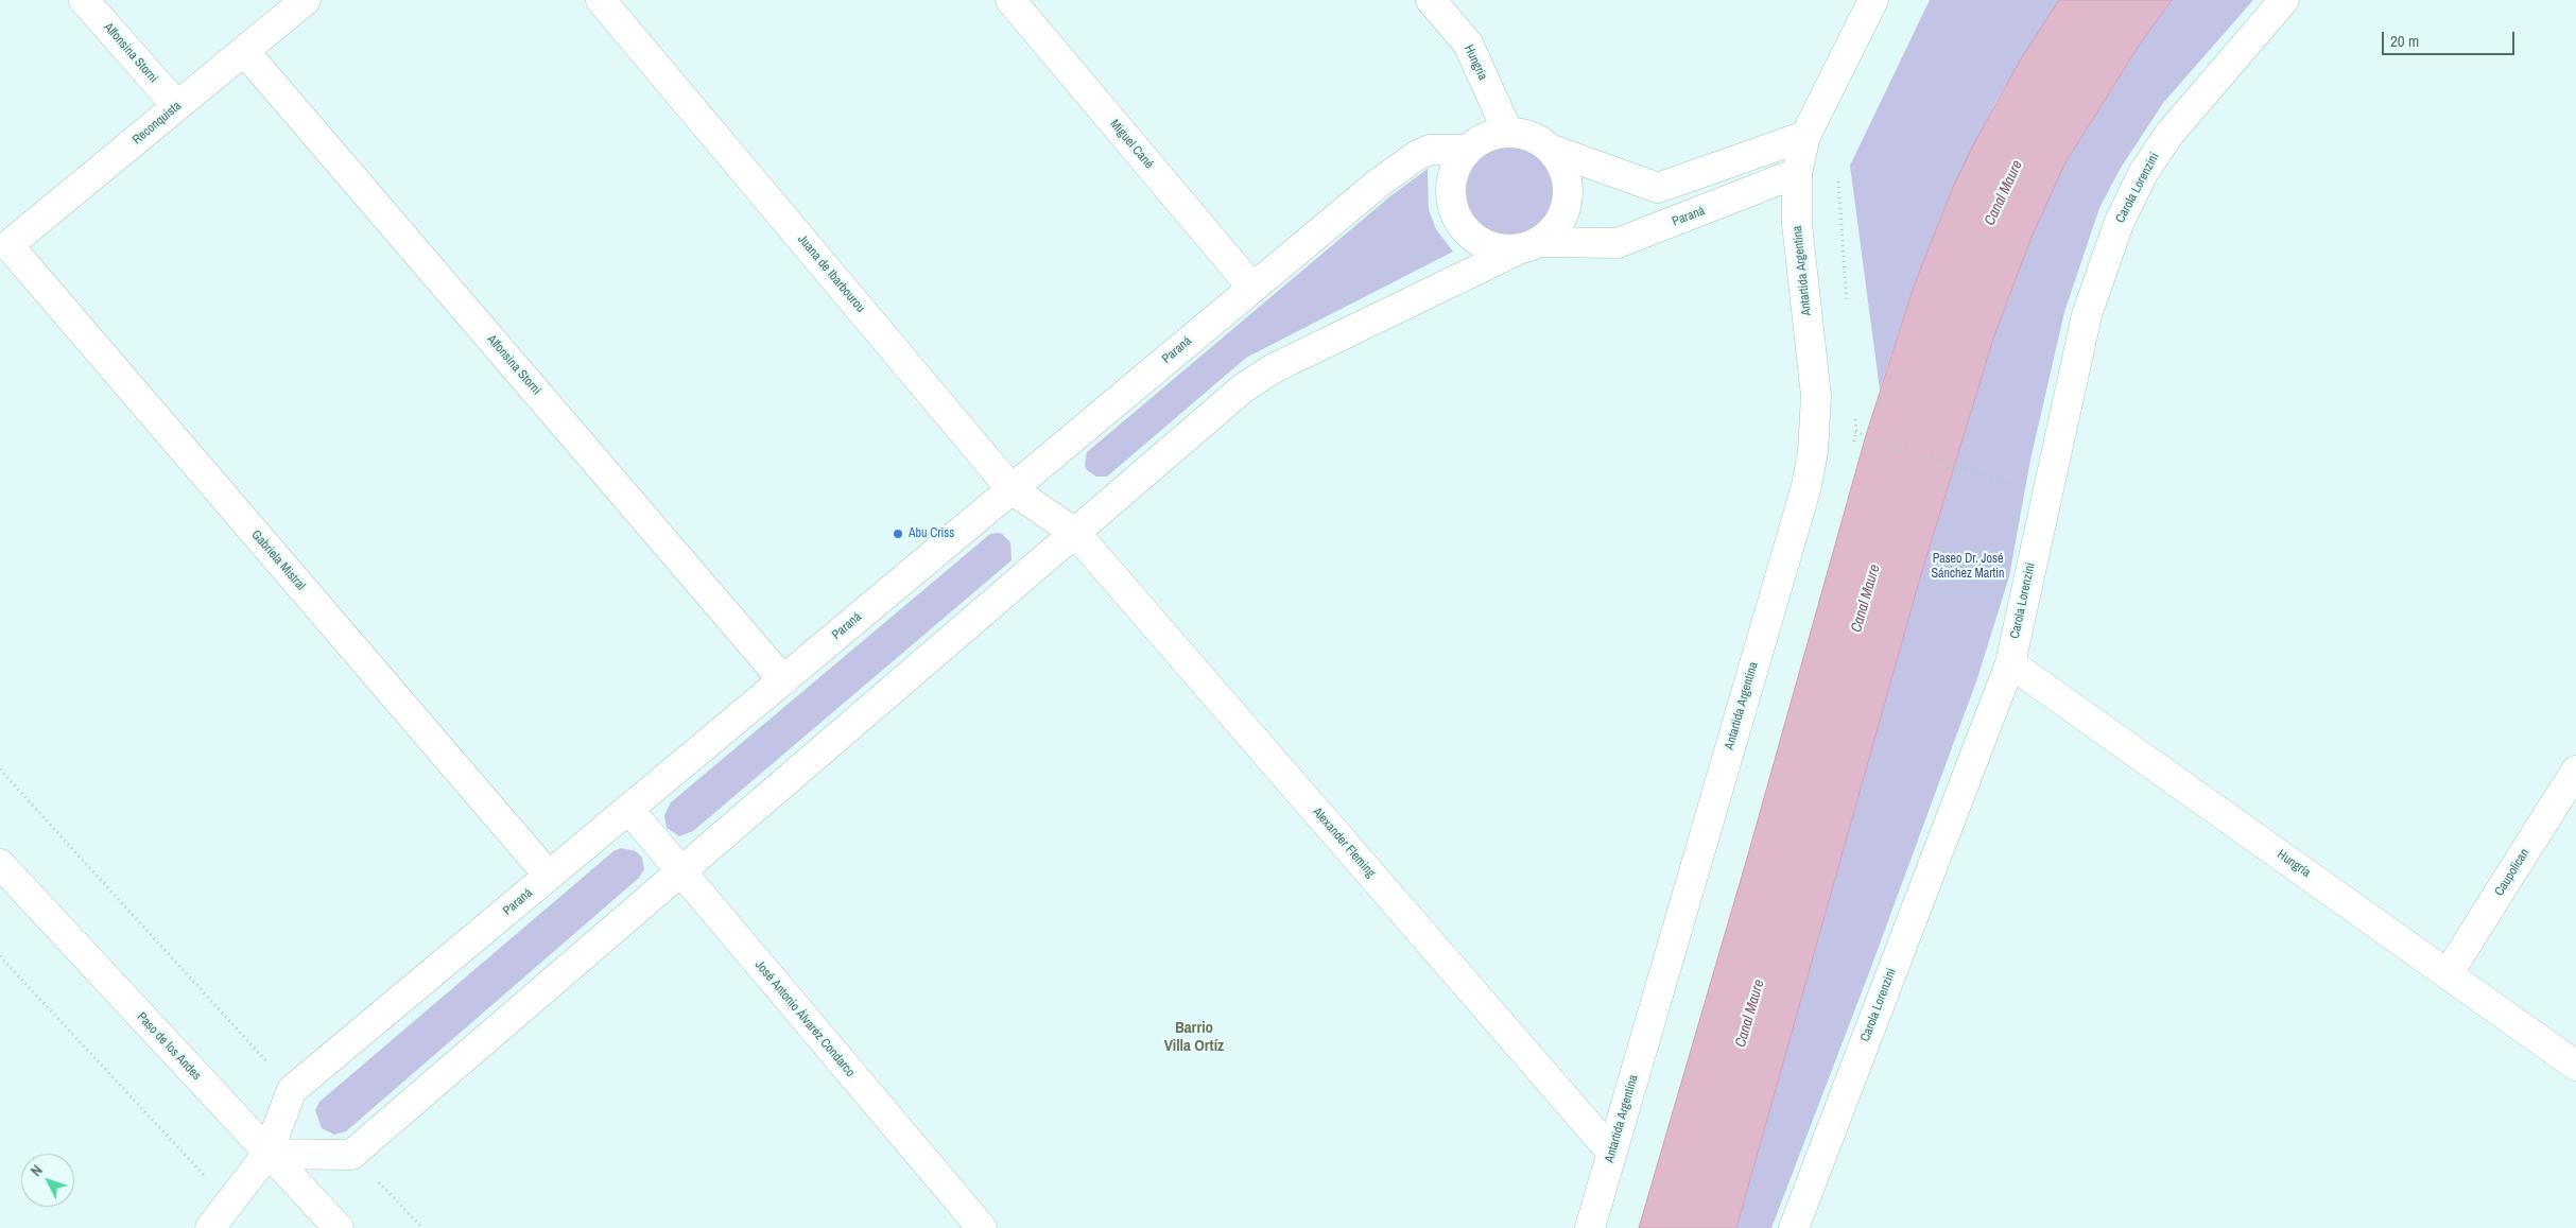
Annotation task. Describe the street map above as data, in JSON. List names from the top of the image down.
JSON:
{
  "streets": {
    "street": [
      "Alfonsina Storni",
      "Hungría",
      "Reconquista",
      "Miguel Cané",
      "Carola Lorenzini",
      "Paraná",
      "Antartida Argentina",
      "Juana de Ibarbourou",
      "Gabriela Mistral",
      "Alexander Fleming",
      "Caupolican",
      "José Antonio Álvarez Condarco",
      "Paso de los Andes"
    ]
  },
  "crossings": [
    ["Alfonsina Storni", "Reconquista"],
    ["Alfonsina Storni", "Paraná"],
    ["Hungría", "Carola Lorenzini"],
    ["Hungría", "Paraná"],
    ["Hungría", "Caupolican"],
    ["Reconquista", "Gabriela Mistral"],
    ["Miguel Cané", "Paraná"],
    ["Paraná", "Antartida Argentina"],
    ["Paraná", "Juana de Ibarbourou"],
    ["Paraná", "Gabriela Mistral"],
    ["Paraná", "Alexander Fleming"],
    ["Paraná", "José Antonio Álvarez Condarco"],
    ["Paraná", "Paso de los Andes"],
    ["Antartida Argentina", "Alexander Fleming"],
    ["Juana de Ibarbourou", "Alexander Fleming"]
  ],
  "districts": ["Barrio Villa Ortíz"],
  "water": ["Canal Maure"],
  "parks": ["Paseo Dr. José Sánchez Martin"],
  "places": ["Abu Criss"],
  "scale_bar": "20 m",
  "north": "top left"
}
